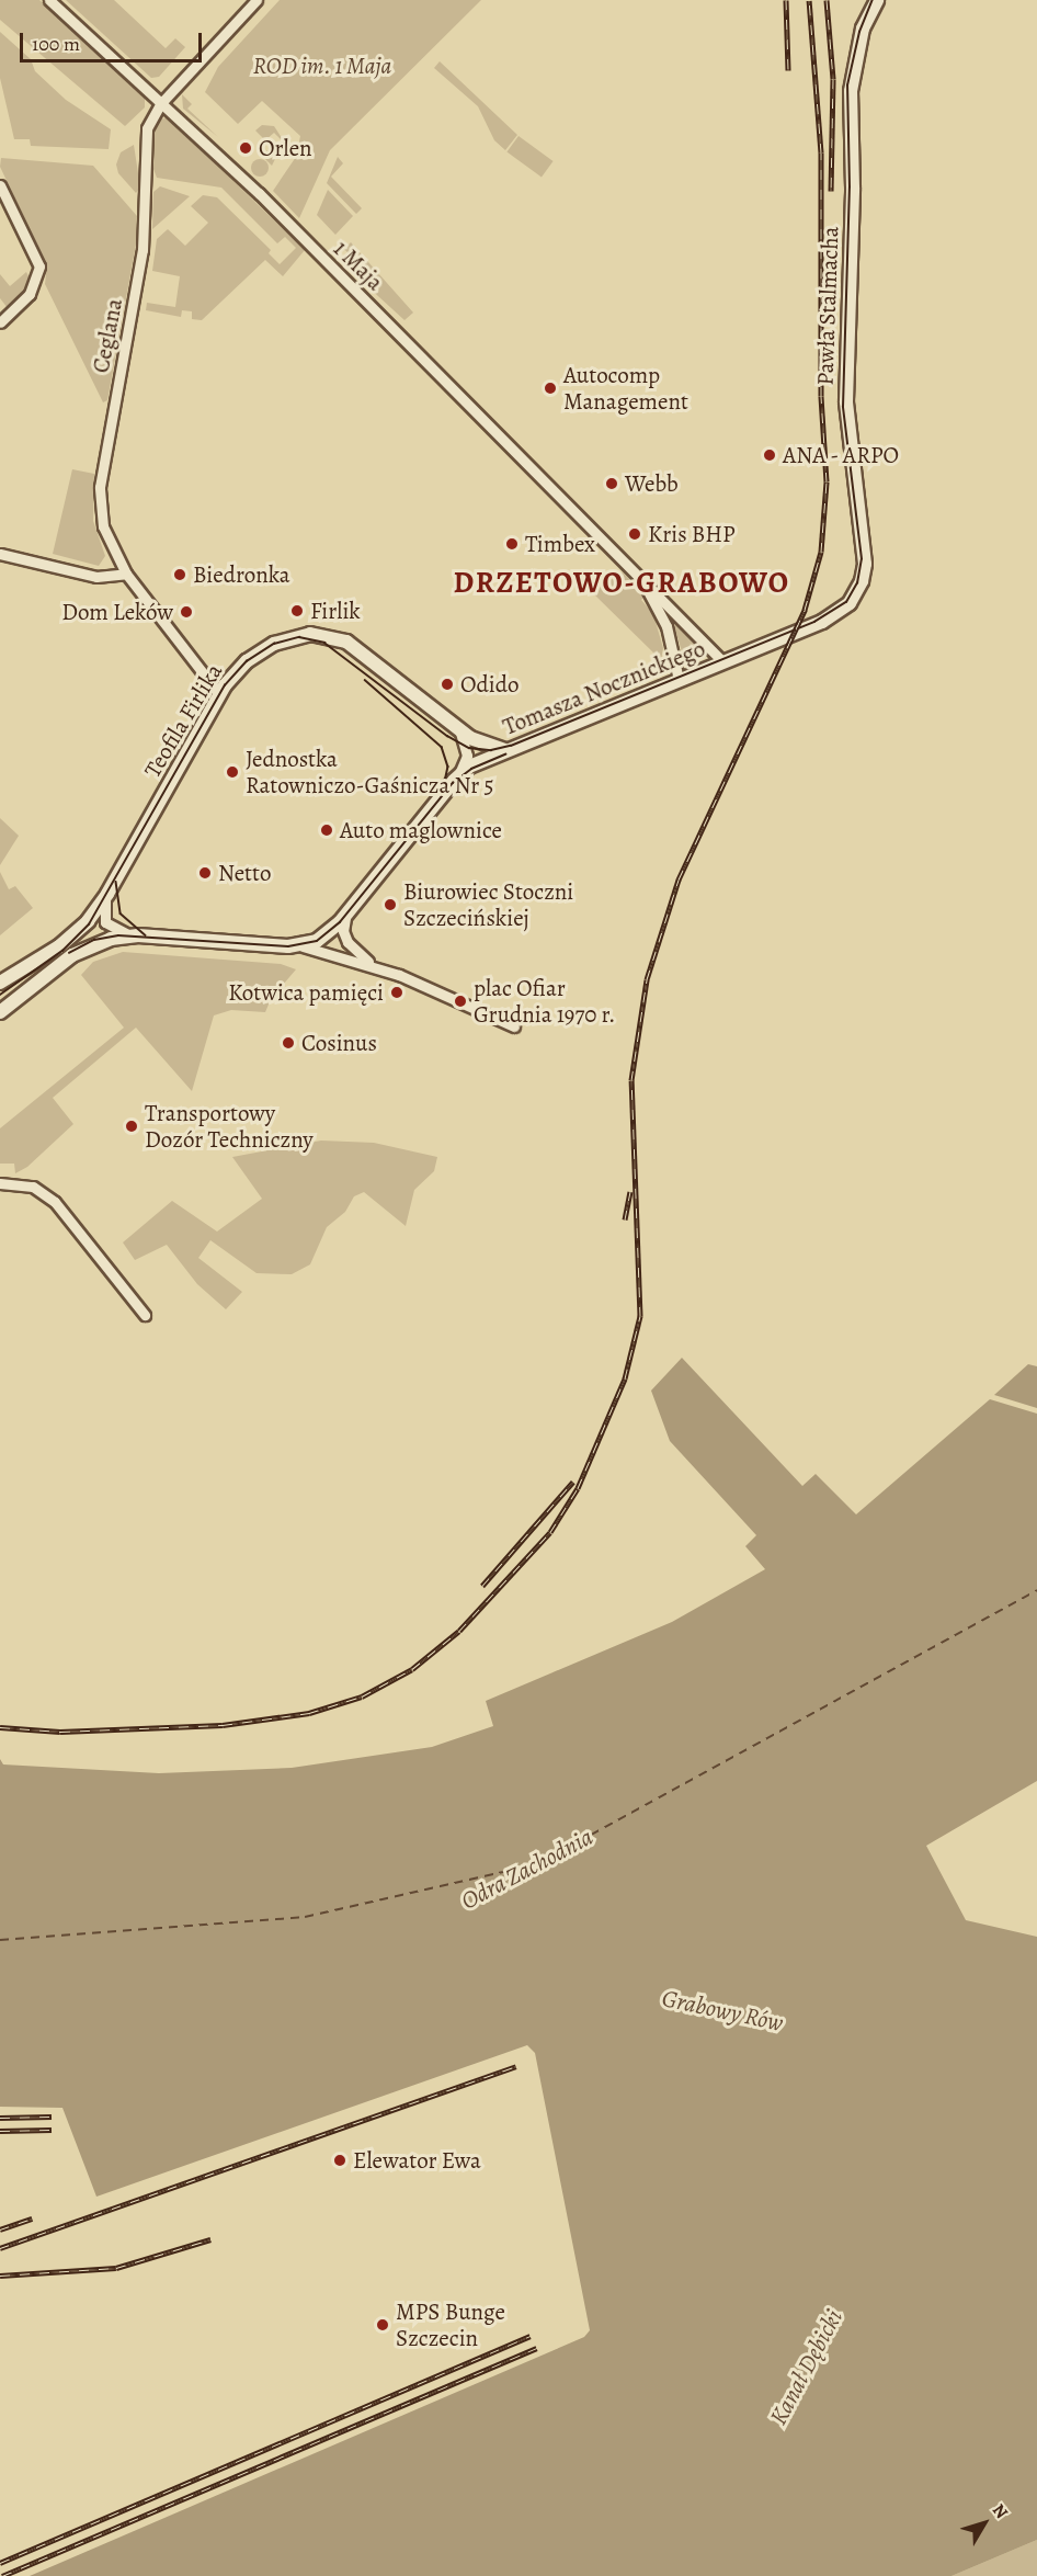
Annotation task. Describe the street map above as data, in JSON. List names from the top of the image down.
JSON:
{
  "streets": {
    "street": [
      "1 Maja",
      "Pawła Stalmacha",
      "Ceglana",
      "Tomasza Nocznickiego",
      "Teofila Firlika"
    ]
  },
  "crossings": [
    ["1 Maja", "Ceglana"],
    ["1 Maja", "Tomasza Nocznickiego"],
    ["Pawła Stalmacha", "Tomasza Nocznickiego"],
    ["Ceglana", "Teofila Firlika"],
    ["Tomasza Nocznickiego", "Teofila Firlika"]
  ],
  "districts": ["DRZETOWO-GRABOWO"],
  "water": ["Odra Zachodnia", "Grabowy Rów", "Kanał Dębicki"],
  "parks": ["ROD im. 1 Maja"],
  "places": [
    "Orlen",
    "Autocomp Management",
    "ANA - ARPO",
    "Webb",
    "Kris BHP",
    "Timbex",
    "Biedronka",
    "Firlik",
    "Dom Leków",
    "Odido",
    "Jednostka Ratowniczo-Gaśnicza Nr 5",
    "Auto maglownice",
    "Netto",
    "Biurowiec Stoczni Szczecińskiej",
    "Kotwica pamięci",
    "plac Ofiar Grudnia 1970 r.",
    "Cosinus",
    "Transportowy Dozór Techniczny",
    "Elewator Ewa",
    "MPS Bunge Szczecin"
  ],
  "scale_bar": "100 m",
  "north": "top right"
}
